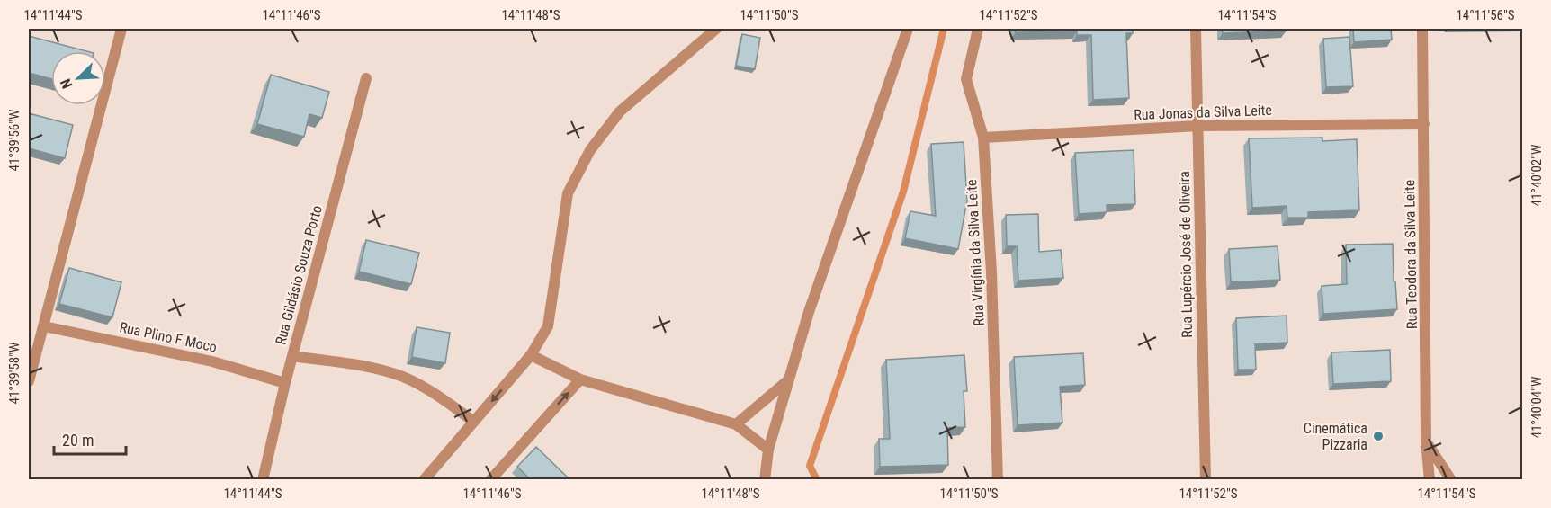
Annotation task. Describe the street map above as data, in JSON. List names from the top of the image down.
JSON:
{
  "streets": {
    "street": [
      "Rua Jonas da Silva Leite",
      "Rua Virgínia da Silva Leite",
      "Rua Lupércio José de Oliveira",
      "Rua Teodora da Silva Leite",
      "Rua Gildásio Souza Porto",
      "Rua Plino F Moco"
    ]
  },
  "crossings": [
    ["Rua Jonas da Silva Leite", "Rua Virgínia da Silva Leite"],
    ["Rua Jonas da Silva Leite", "Rua Lupércio José de Oliveira"],
    ["Rua Jonas da Silva Leite", "Rua Teodora da Silva Leite"],
    ["Rua Gildásio Souza Porto", "Rua Plino F Moco"]
  ],
  "places": ["Cinemática Pizzaria"],
  "scale_bar": "20 m",
  "north": "bottom left",
  "coordinates": [
    "14°11'44\"S",
    "14°11'46\"S",
    "14°11'48\"S",
    "14°11'50\"S",
    "14°11'52\"S",
    "14°11'54\"S",
    "14°11'56\"S",
    "41°39'56\"W",
    "41°40'02\"W",
    "41°39'58\"W",
    "41°40'04\"W"
  ]
}
